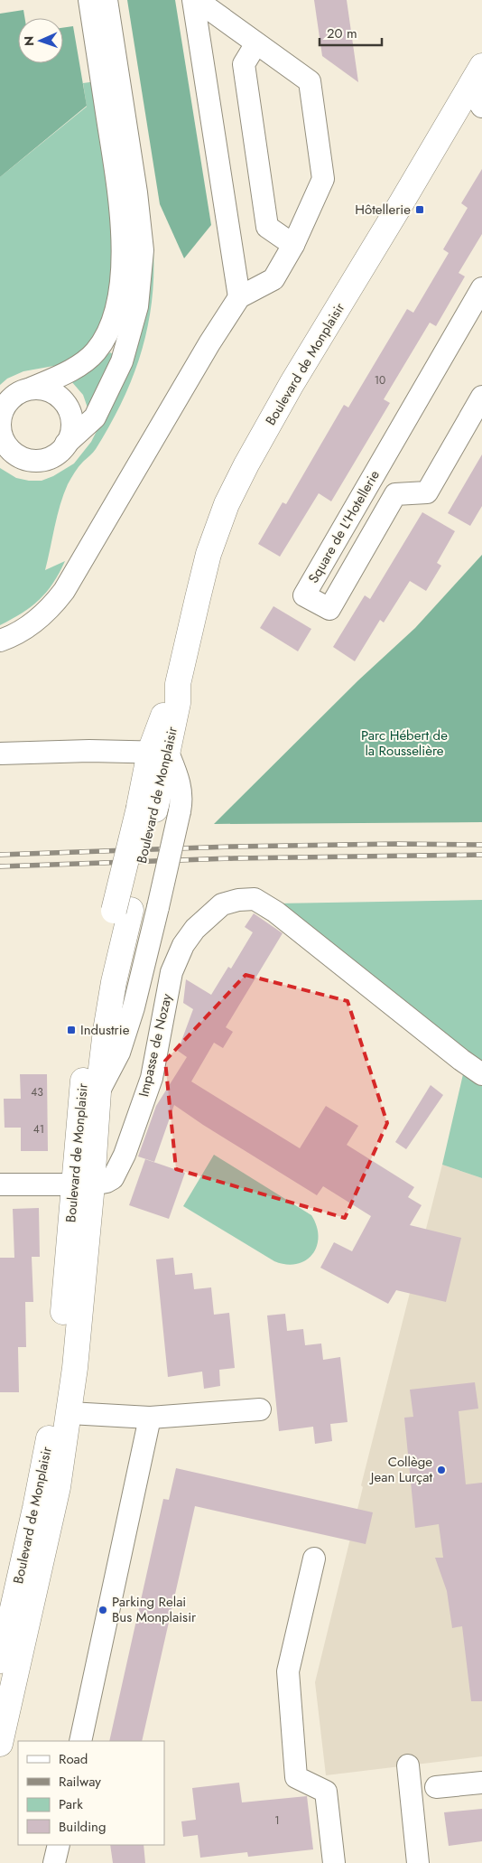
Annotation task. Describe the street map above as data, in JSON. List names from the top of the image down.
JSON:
{
  "streets": {
    "main road": ["Boulevard de Monplaisir"],
    "street": ["Square de L'Hotellerie", "Impasse de Nozay"]
  },
  "crossings": [
    ["Boulevard de Monplaisir", "Impasse de Nozay"]
  ],
  "parks": ["Parc Hébert de la Rousselière"],
  "places": {
    "transit": ["Hôtellerie", "Industrie"],
    "other": ["Collège Jean Lurçat", "Parking Relai Bus Monplaisir"]
  },
  "house_numbers": [
    "10",
    "43",
    "41",
    "1"
  ],
  "legend": [
    "Road",
    "Railway",
    "Park",
    "Building"
  ],
  "scale_bar": "20 m",
  "north": "left"
}
